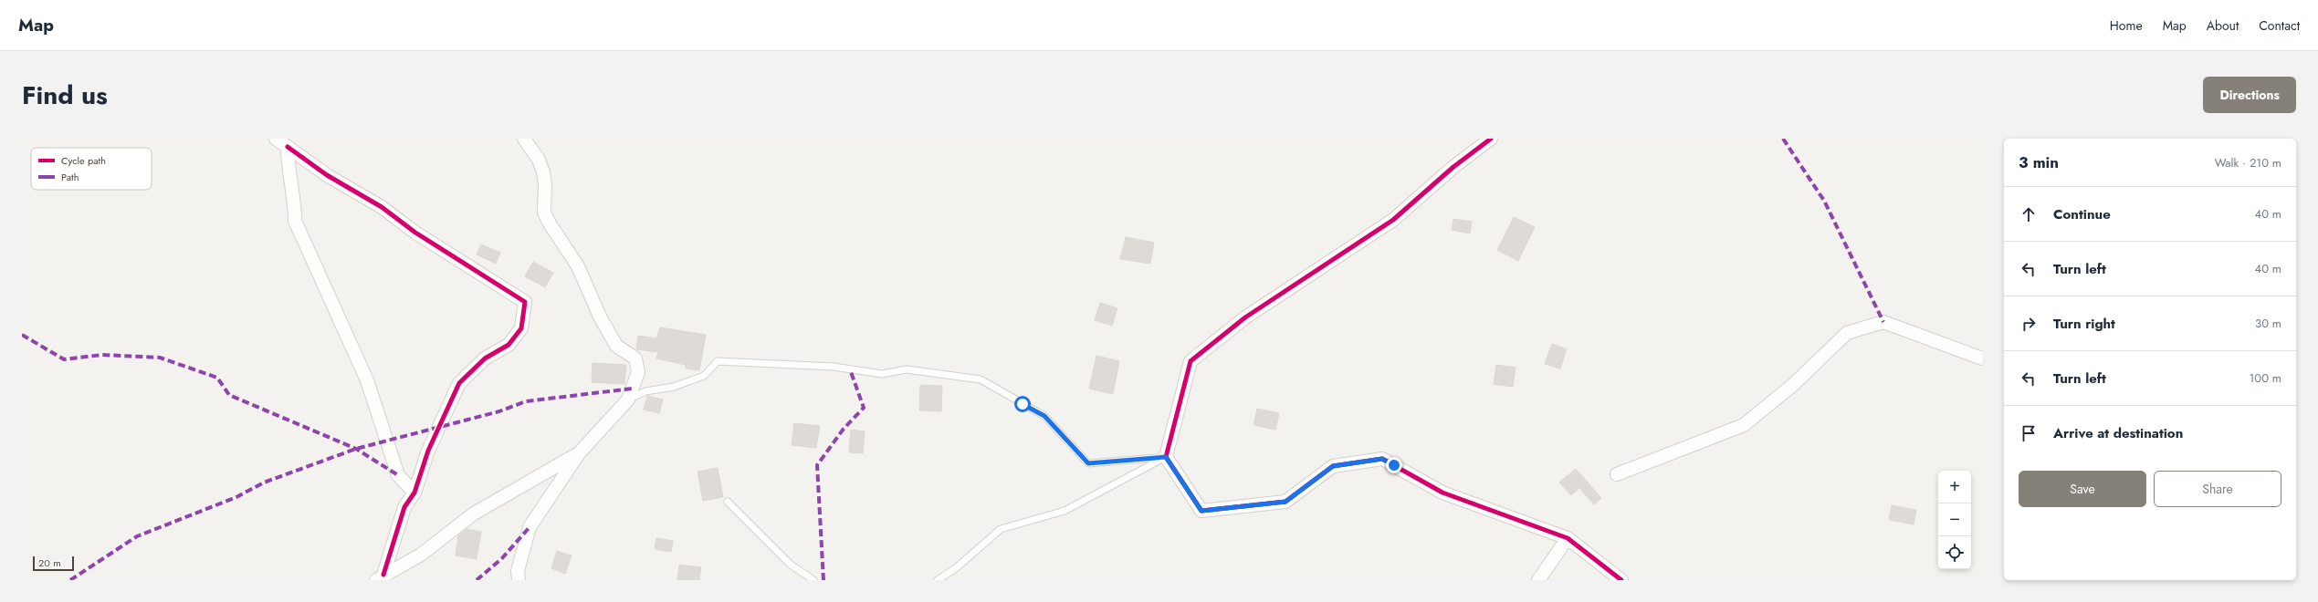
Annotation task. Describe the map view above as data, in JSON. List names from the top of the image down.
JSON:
{
  "legend": ["Cycle path", "Path"],
  "scale_bar": "20 m",
  "page": {
    "header": "Map",
    "nav": [
      "Home",
      "Map",
      "About",
      "Contact"
    ],
    "title": "Find us",
    "buttons": [
      "Directions",
      ["Save", "Share"]
    ],
    "heading": ["3 min", "Walk · 210 m"],
    "list": [
      ["Continue", "40 m"],
      ["Turn left", "40 m"],
      ["Turn right", "30 m"],
      ["Turn left", "100 m"],
      "Arrive at destination"
    ],
    "map_buttons": ["+", "−"],
    "scale": "20 m"
  }
}
